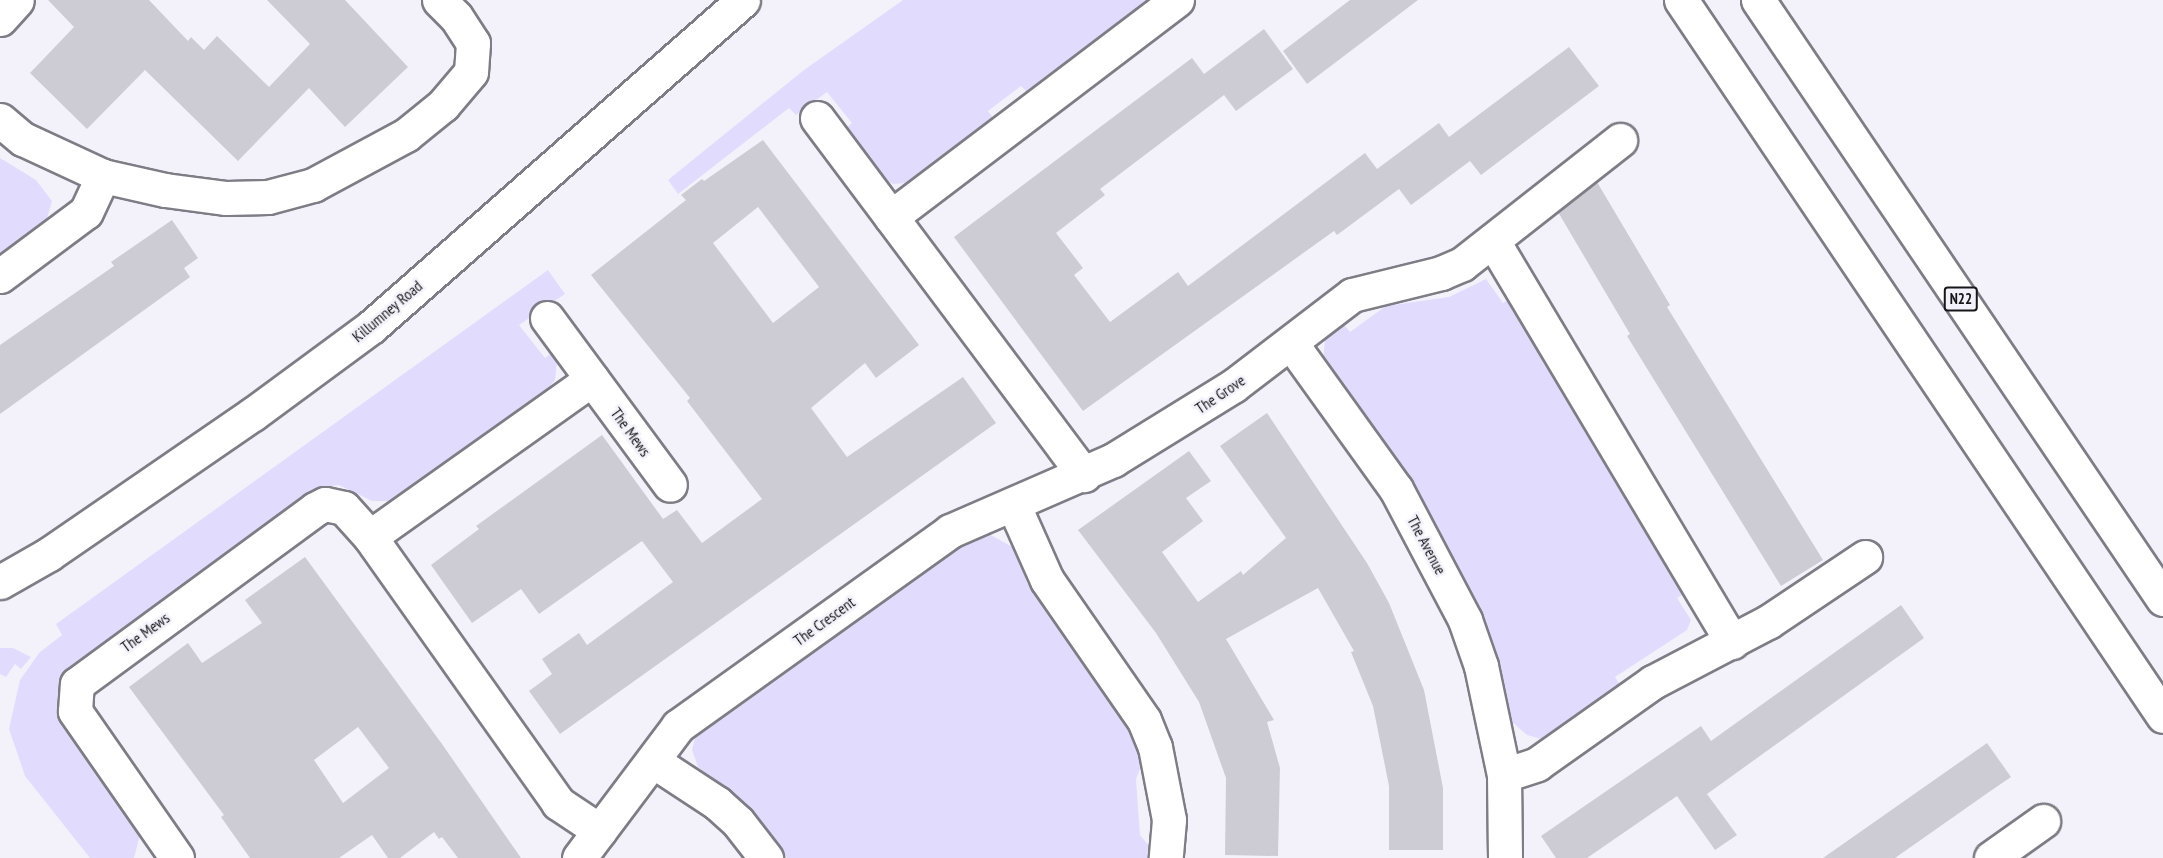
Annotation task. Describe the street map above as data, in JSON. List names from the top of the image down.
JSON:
{
  "streets": {
    "main road": [
      "N22",
      "Killumney Road",
      "The Grove",
      "The Mews",
      "The Avenue",
      "The Crescent"
    ]
  },
  "crossings": [
    ["The Grove", "The Avenue"],
    ["The Grove", "The Crescent"],
    ["The Mews", "The Crescent"]
  ]
}
